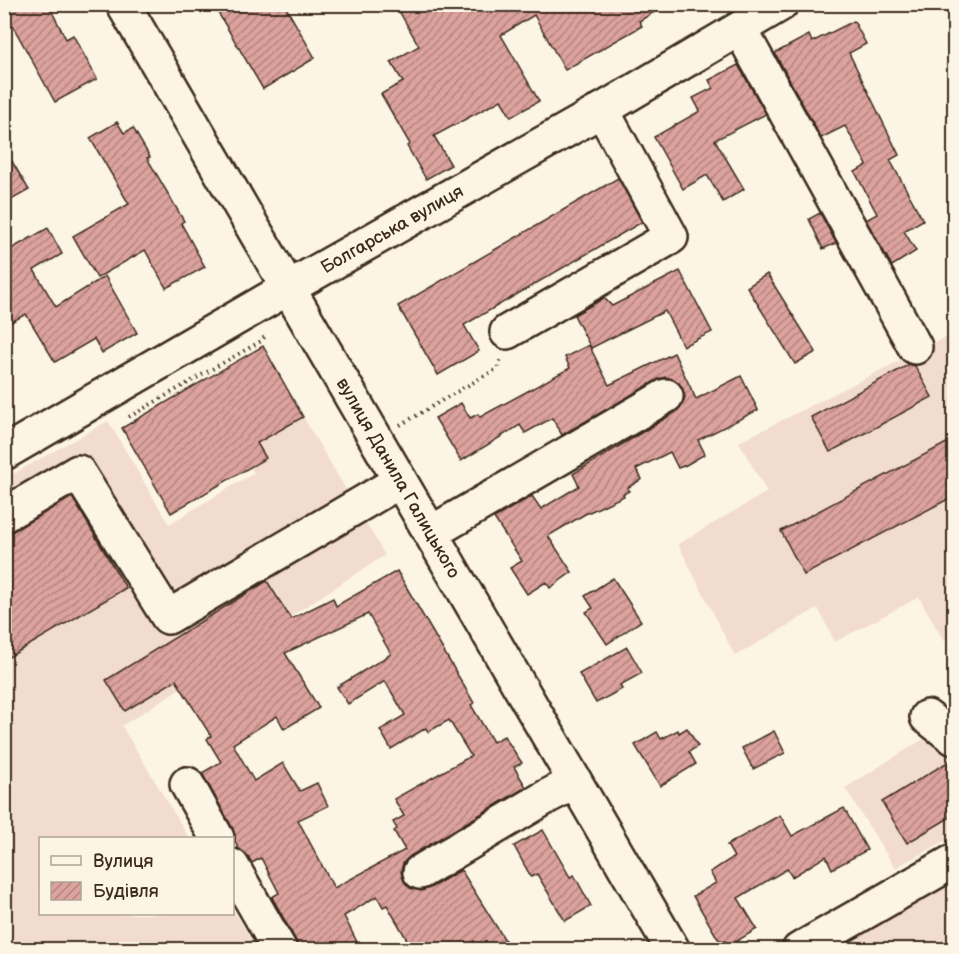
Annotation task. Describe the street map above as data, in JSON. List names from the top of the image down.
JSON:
{
  "streets": {
    "main road": ["Болгарська вулиця", "вулиця Данила Галицького"]
  },
  "crossings": [
    ["Болгарська вулиця", "вулиця Данила Галицького"]
  ],
  "legend": ["Вулиця", "Будівля"]
}
